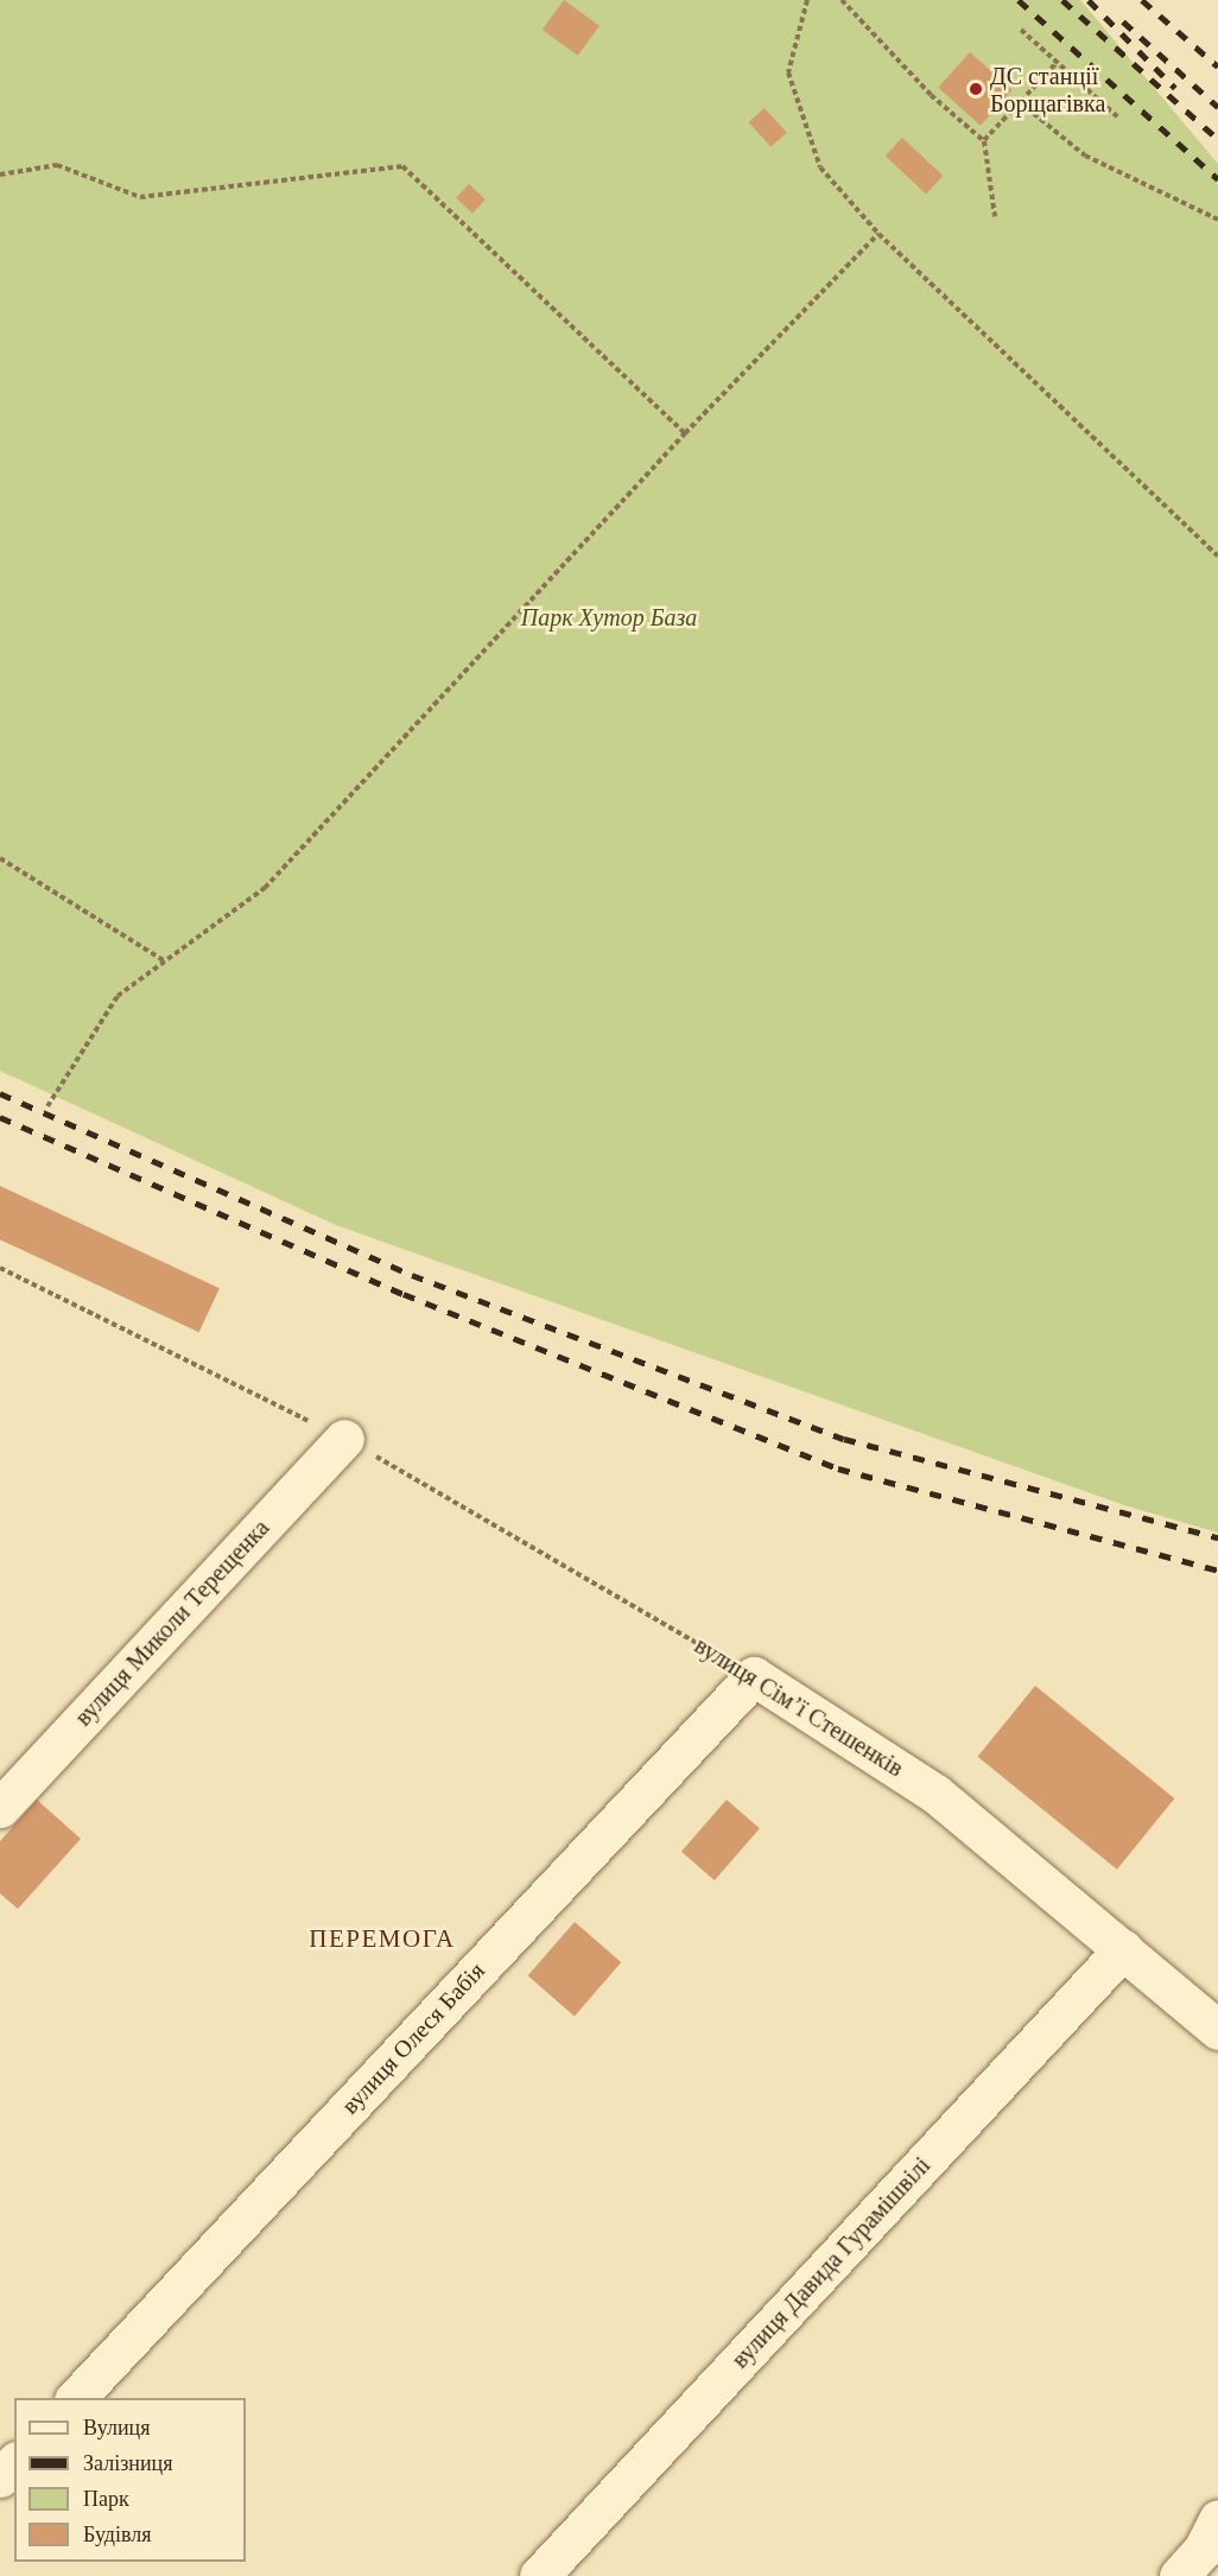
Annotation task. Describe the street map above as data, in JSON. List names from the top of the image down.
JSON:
{
  "streets": {
    "street": [
      "вулиця Миколи Терещенка",
      "вулиця Сімʼї Стешенків",
      "вулиця Олеся Бабія",
      "вулиця Давида Гурамішвілі"
    ]
  },
  "crossings": [
    ["вулиця Миколи Терещенка", "вулиця Сімʼї Стешенків"],
    ["вулиця Сімʼї Стешенків", "вулиця Олеся Бабія"],
    ["вулиця Сімʼї Стешенків", "вулиця Давида Гурамішвілі"]
  ],
  "districts": ["ПЕРЕМОГА"],
  "parks": ["Парк Хутор База"],
  "places": ["ДС станції Борщагівка"],
  "legend": [
    "Вулиця",
    "Залізниця",
    "Парк",
    "Будівля"
  ]
}
